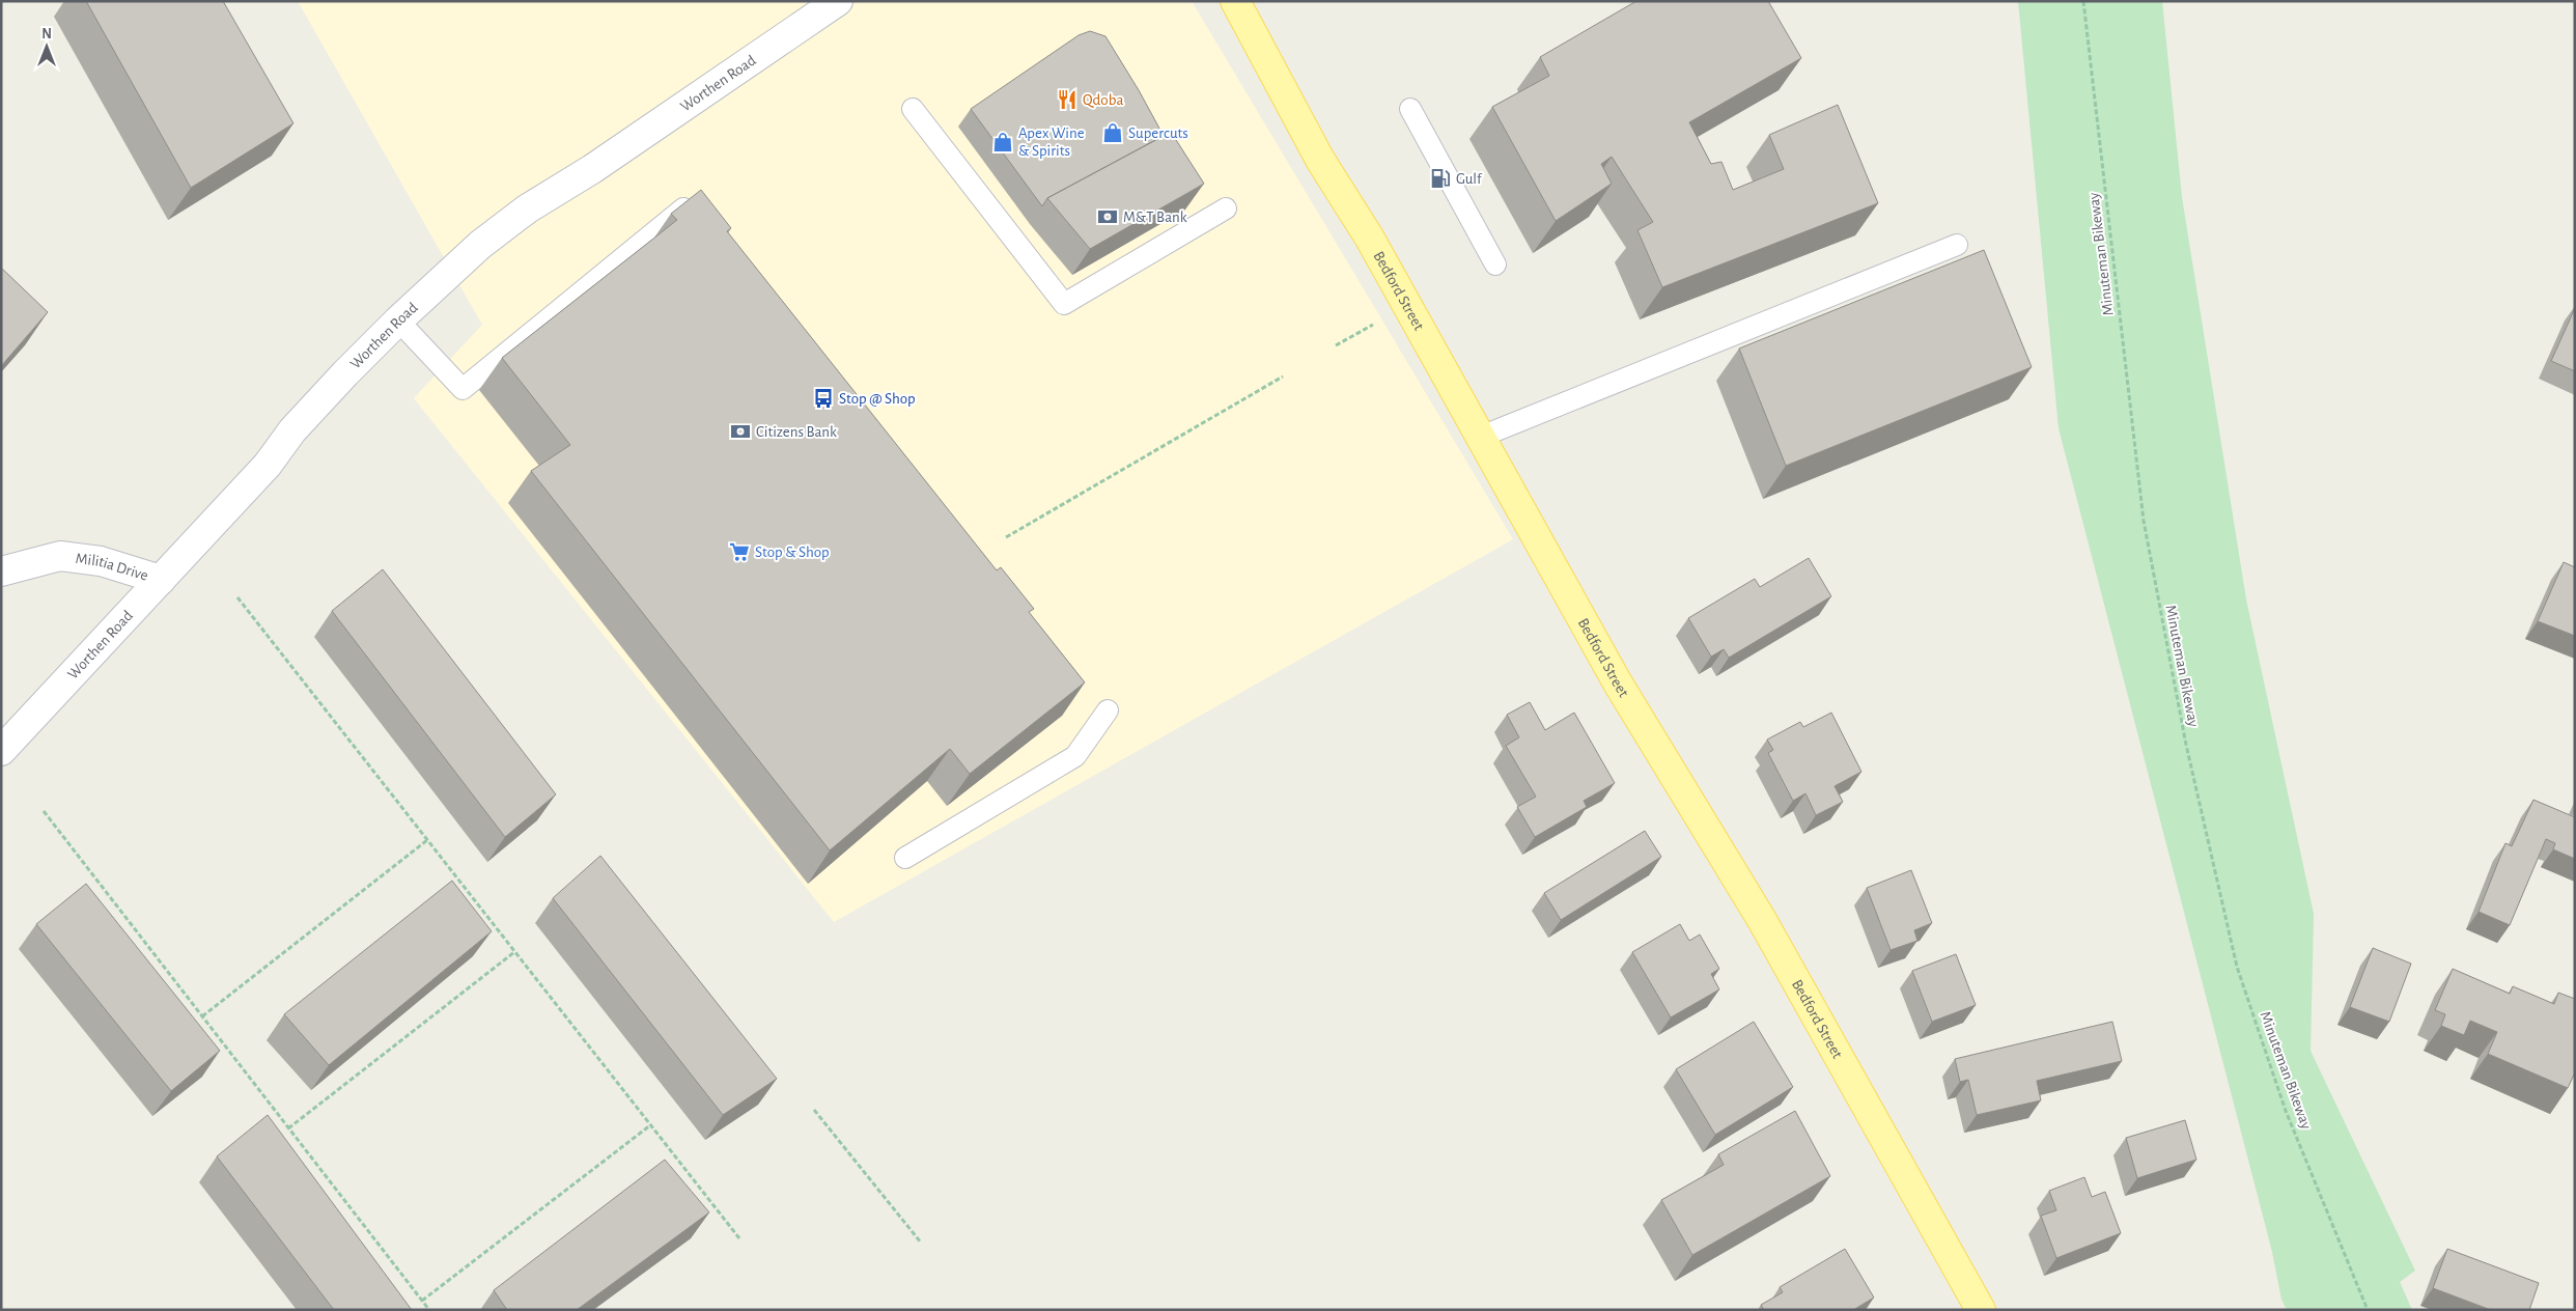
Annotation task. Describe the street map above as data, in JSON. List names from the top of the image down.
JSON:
{
  "streets": {
    "main road": ["Worthen Road", "Bedford Street", "Militia Drive"],
    "path": ["Minuteman Bikeway"]
  },
  "crossings": [
    ["Worthen Road", "Militia Drive"]
  ],
  "places": {
    "restaurant": ["Qdoba"],
    "shop": ["Supercuts", "Apex Wine & Spirits"],
    "fuel station": ["Gulf"],
    "bank": ["M&T Bank", "Citizens Bank"],
    "bus stop": ["Stop @ Shop"],
    "supermarket": ["Stop & Shop"]
  },
  "north": "top"
}
